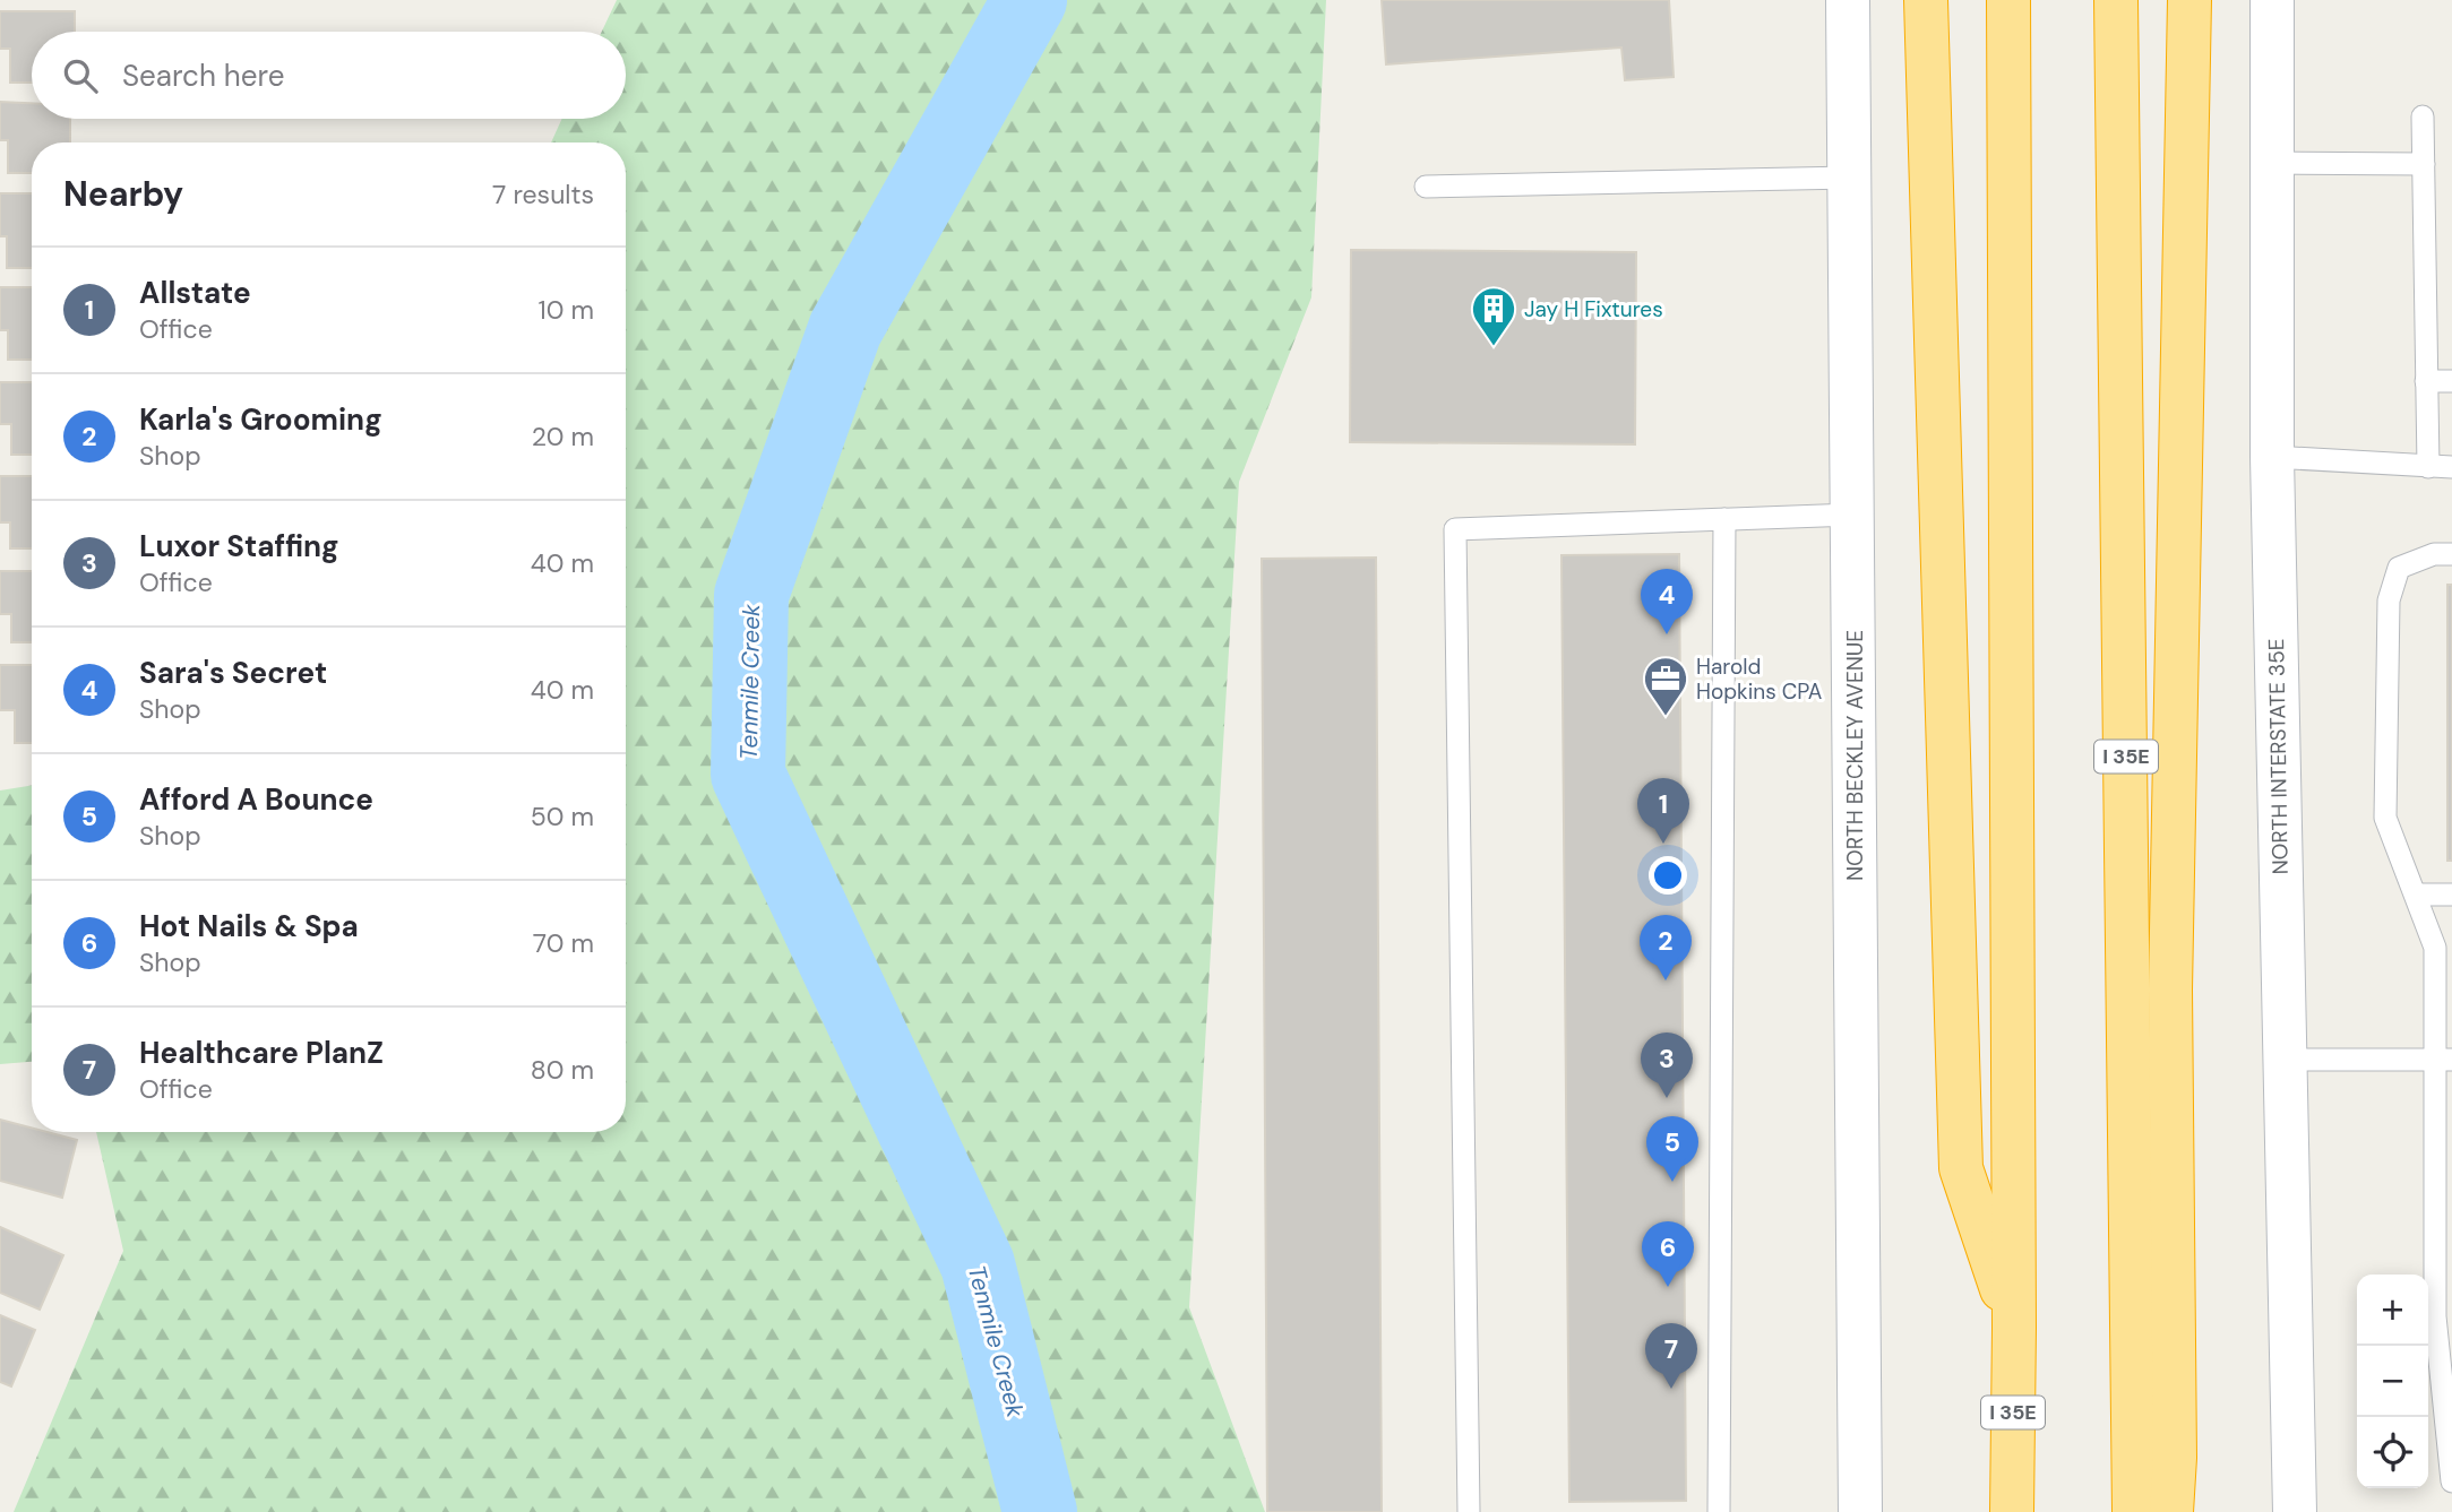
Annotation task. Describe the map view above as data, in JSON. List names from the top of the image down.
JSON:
{
  "streets": {
    "highway": ["I 35E"],
    "main road": ["NORTH BECKLEY AVENUE", "NORTH INTERSTATE 35E"]
  },
  "water": ["Tenmile Creek"],
  "places": {
    "building": ["Jay H Fixtures"],
    "office": ["Harold Hopkins CPA"]
  },
  "page": {
    "search": "Search here",
    "heading": ["Nearby", "7 results"],
    "list": [
      {
        "mark": "1",
        "name": "Allstate",
        "note": "Office",
        "value": "10 m"
      },
      {
        "mark": "2",
        "name": "Karla's Grooming",
        "note": "Shop",
        "value": "20 m"
      },
      {
        "mark": "3",
        "name": "Luxor Staffing",
        "note": "Office",
        "value": "40 m"
      },
      {
        "mark": "4",
        "name": "Sara's Secret",
        "note": "Shop",
        "value": "40 m"
      },
      {
        "mark": "5",
        "name": "Afford A Bounce",
        "note": "Shop",
        "value": "50 m"
      },
      {
        "mark": "6",
        "name": "Hot Nails & Spa",
        "note": "Shop",
        "value": "70 m"
      },
      {
        "mark": "7",
        "name": "Healthcare PlanZ",
        "note": "Office",
        "value": "80 m"
      }
    ],
    "pins": [
      "4",
      "1",
      "2",
      "3",
      "5",
      "6",
      "7"
    ],
    "map_buttons": ["+", "−"]
  }
}
